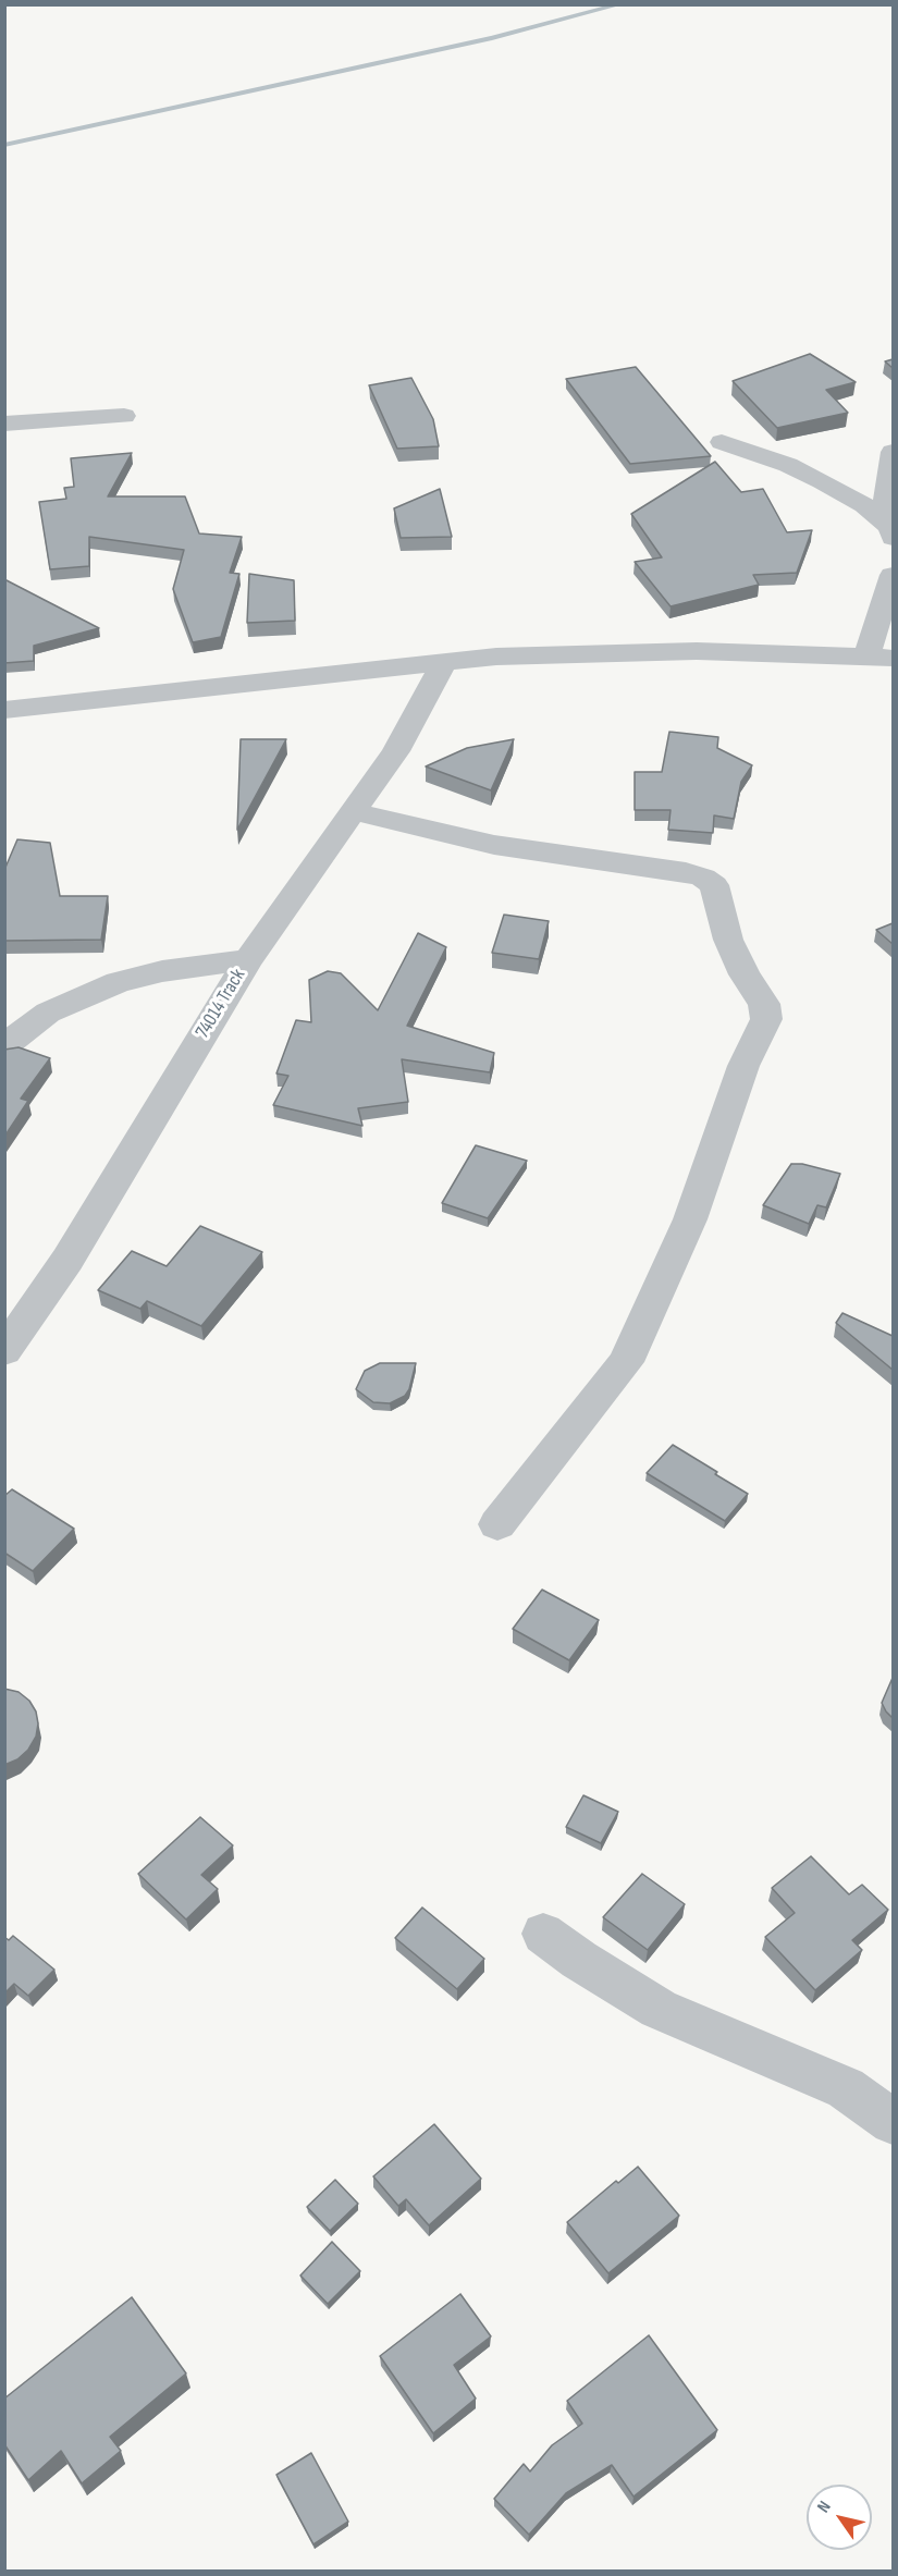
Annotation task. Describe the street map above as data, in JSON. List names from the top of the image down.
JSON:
{
  "streets": {
    "street": ["74014 Track"]
  },
  "north": "top left"
}
